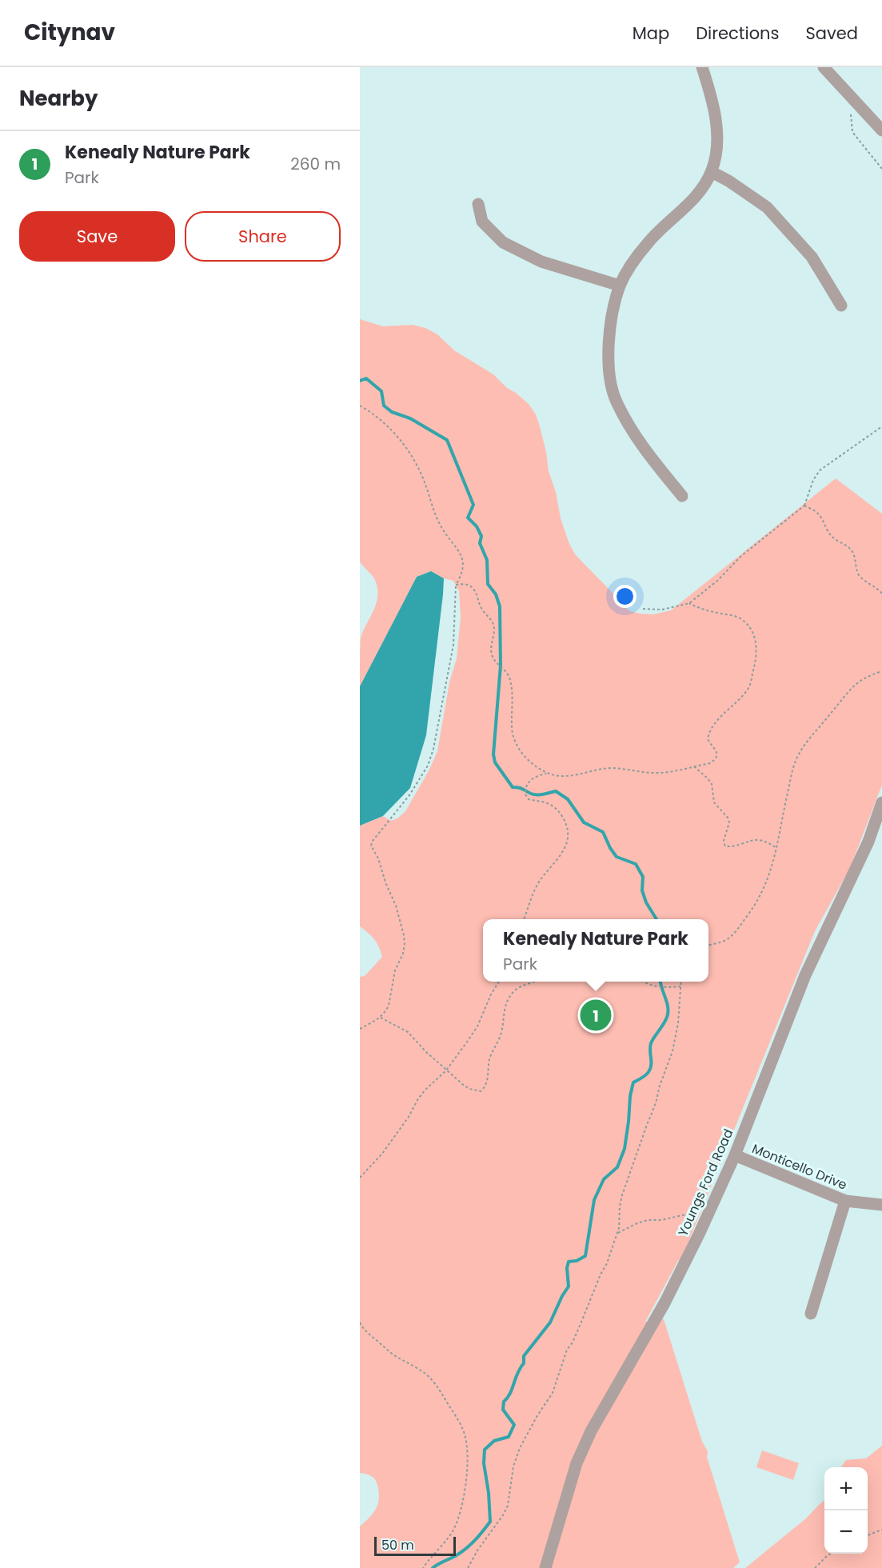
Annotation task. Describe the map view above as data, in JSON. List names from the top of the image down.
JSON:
{
  "streets": {
    "street": ["Monticello Drive", "Youngs Ford Road"]
  },
  "crossings": [
    ["Monticello Drive", "Youngs Ford Road"]
  ],
  "scale_bar": "50 m",
  "page": {
    "header": "Citynav",
    "nav": ["Map", "Directions", "Saved"],
    "heading": "Nearby",
    "list": [
      {
        "mark": "1",
        "name": "Kenealy Nature Park",
        "note": "Park",
        "value": "260 m"
      }
    ],
    "buttons": ["Save", "Share"],
    "popup": ["Kenealy Nature Park", "Park"],
    "pins": "1",
    "map_buttons": ["+", "−"],
    "scale": "50 m"
  }
}
